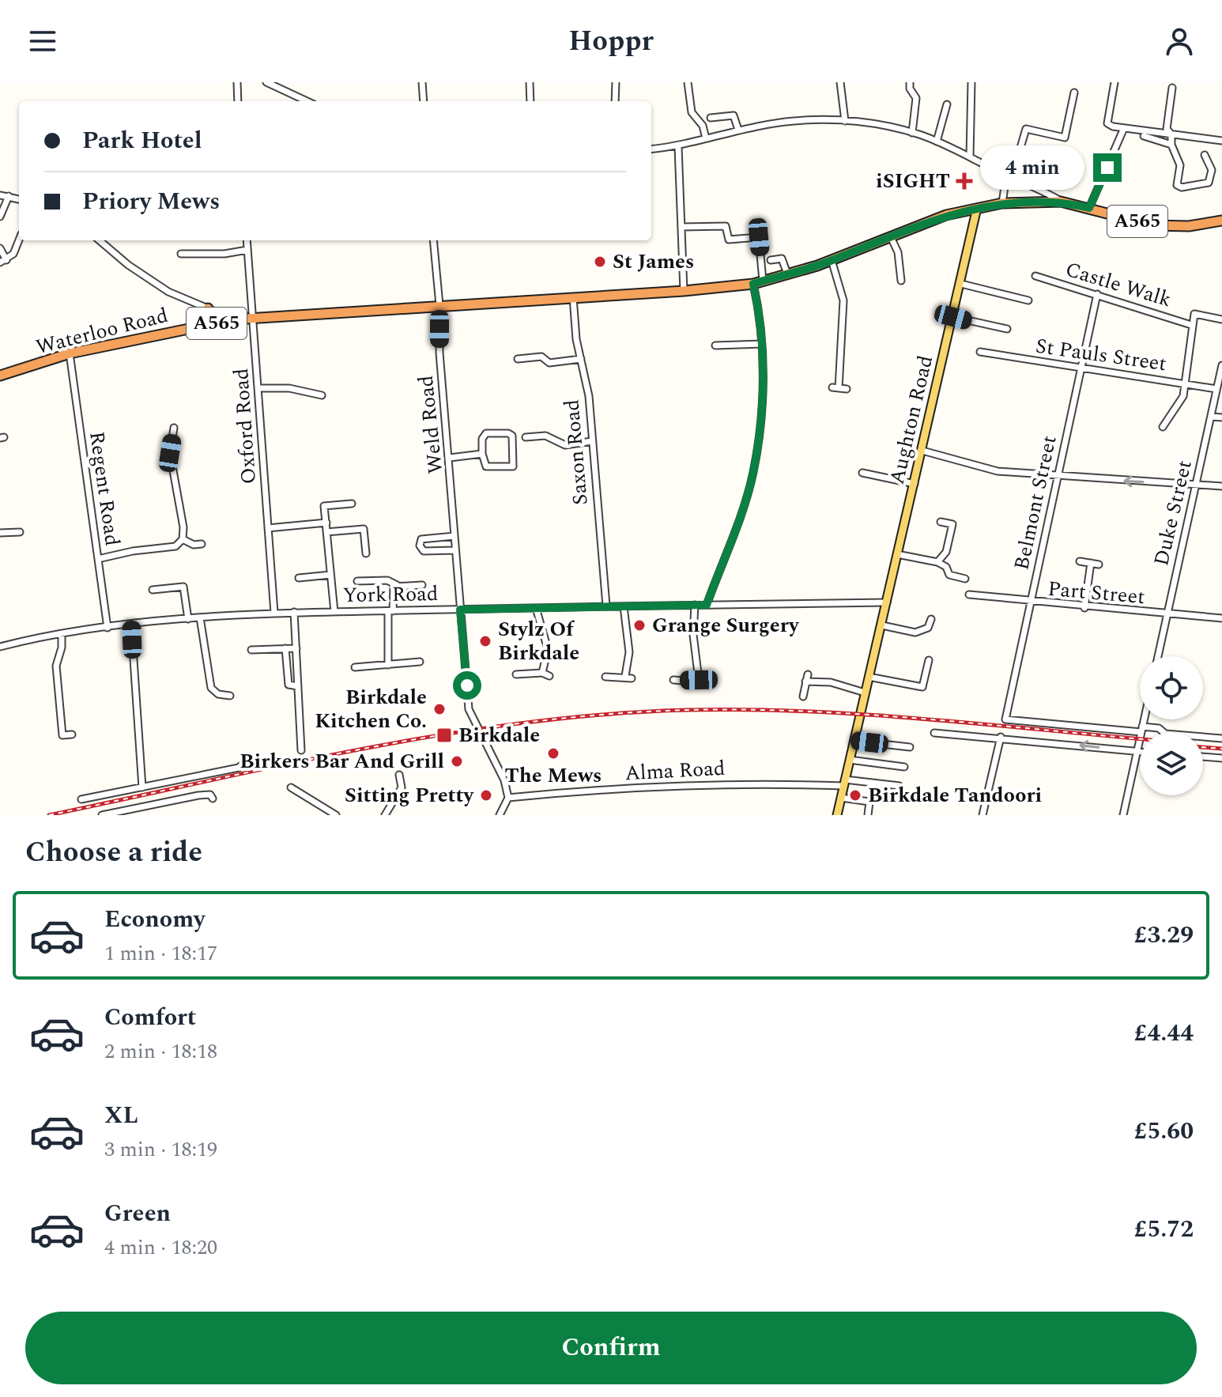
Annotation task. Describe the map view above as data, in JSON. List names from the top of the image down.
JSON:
{
  "streets": {
    "highway": ["A565", "Waterloo Road"],
    "main road": ["Aughton Road"],
    "street": [
      "Castle Walk",
      "St Pauls Street",
      "Weld Road",
      "Oxford Road",
      "Saxon Road",
      "Regent Road",
      "Belmont Street",
      "Duke Street",
      "Part Street",
      "York Road",
      "Alma Road"
    ]
  },
  "crossings": [
    ["A565", "Waterloo Road"],
    ["A565", "Aughton Road"],
    ["A565", "Weld Road"],
    ["A565", "Saxon Road"],
    ["Castle Walk", "Belmont Street"],
    ["Waterloo Road", "Weld Road"],
    ["Waterloo Road", "Oxford Road"],
    ["Waterloo Road", "Regent Road"],
    ["St Pauls Street", "Belmont Street"],
    ["St Pauls Street", "Duke Street"],
    ["Aughton Road", "York Road"],
    ["Aughton Road", "Alma Road"],
    ["Weld Road", "York Road"],
    ["Weld Road", "Alma Road"],
    ["Oxford Road", "York Road"],
    ["Saxon Road", "York Road"],
    ["Regent Road", "York Road"],
    ["Belmont Street", "Part Street"],
    ["Duke Street", "Part Street"]
  ],
  "places": {
    "health": ["iSIGHT"],
    "other": [
      "St James",
      "Grange Surgery",
      "Stylz Of Birkdale",
      "Birkdale Kitchen Co.",
      "The Mews",
      "Birkers Bar And Grill",
      "Sitting Pretty",
      "Birkdale Tandoori"
    ],
    "transit": ["Birkdale"]
  },
  "page": {
    "header": "Hoppr",
    "banner": ["Park Hotel", "Priory Mews"],
    "bubble": "4 min",
    "heading": "Choose a ride",
    "list": [
      {
        "name": "Economy",
        "note": "1 min · 18:17",
        "value": "£3.29"
      },
      {
        "name": "Comfort",
        "note": "2 min · 18:18",
        "value": "£4.44"
      },
      {
        "name": "XL",
        "note": "3 min · 18:19",
        "value": "£5.60"
      },
      {
        "name": "Green",
        "note": "4 min · 18:20",
        "value": "£5.72"
      }
    ],
    "buttons": "Confirm"
  }
}
